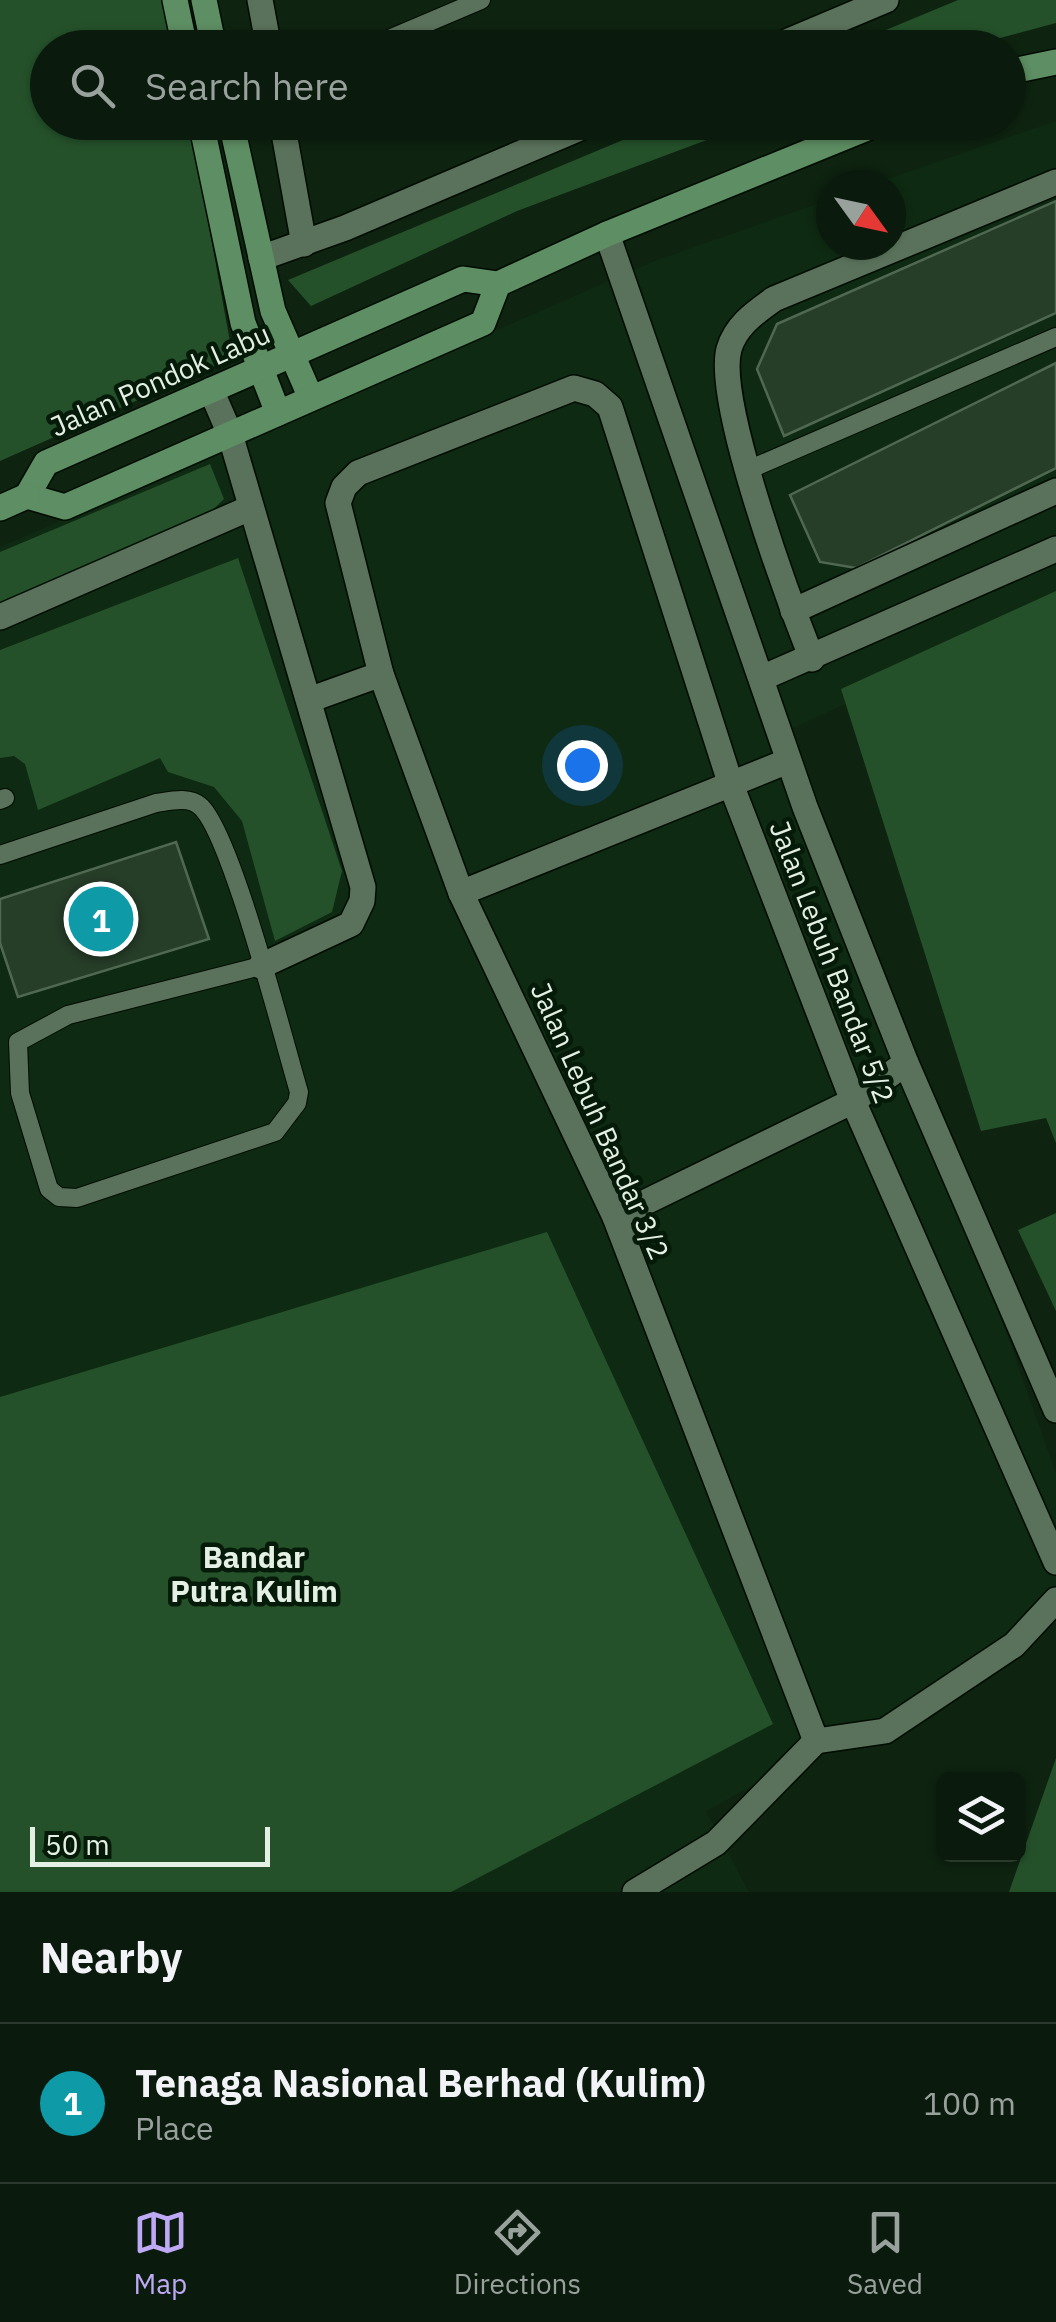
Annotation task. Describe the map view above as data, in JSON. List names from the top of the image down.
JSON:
{
  "streets": {
    "main road": ["Jalan Pondok Labu"],
    "street": ["Jalan Lebuh Bandar 5/2", "Jalan Lebuh Bandar 3/2"]
  },
  "crossings": [
    ["Jalan Lebuh Bandar 5/2", "Jalan Lebuh Bandar 3/2"]
  ],
  "districts": ["Bandar Putra Kulim"],
  "scale_bar": "50 m",
  "north": "bottom right",
  "page": {
    "search": "Search here",
    "pins": "1",
    "scale": "50 m",
    "heading": "Nearby",
    "list": [
      {
        "mark": "1",
        "name": "Tenaga Nasional Berhad (Kulim)",
        "note": "Place",
        "value": "100 m"
      }
    ],
    "nav": ["Map", "Directions", "Saved"]
  }
}
